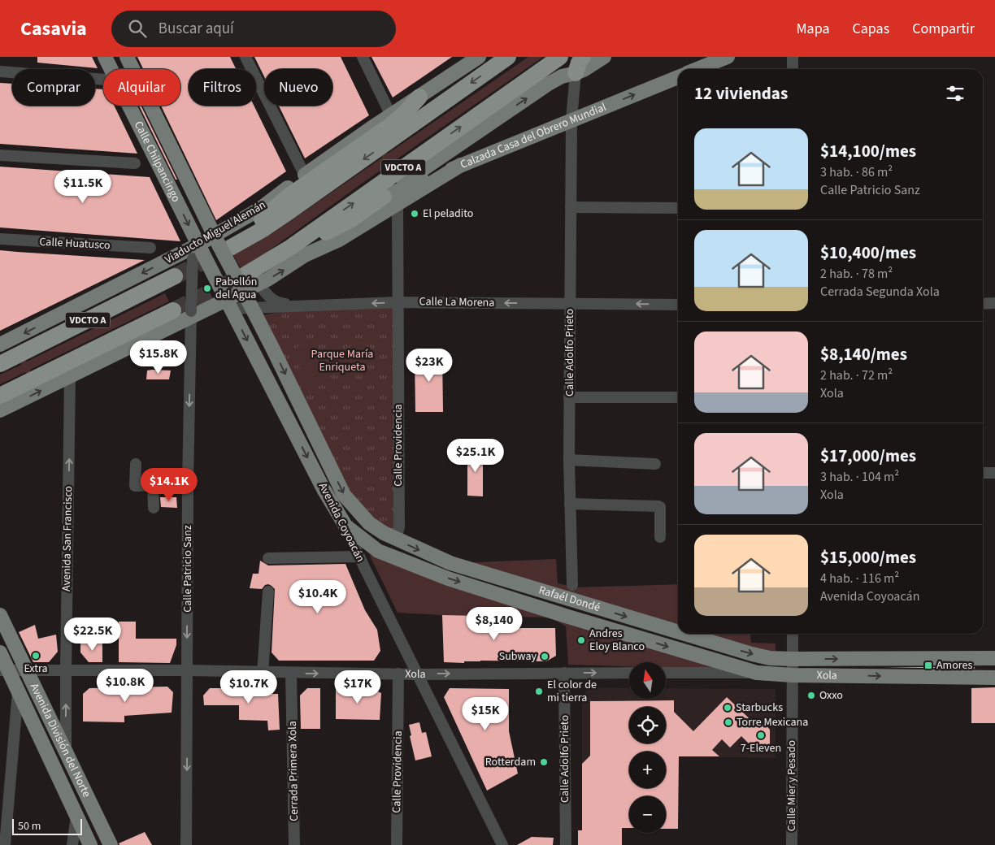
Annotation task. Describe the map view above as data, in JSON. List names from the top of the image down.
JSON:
{
  "streets": {
    "highway": ["VDCTO A", "Viaducto Miguel Alemán"],
    "main road": [
      "Calzada Casa del Obrero Mundial",
      "Calle Chilpancingo",
      "Avenida Coyoacán",
      "Rafaél Dondé",
      "Xola",
      "Avenida División del Norte"
    ],
    "street": [
      "Calle Huatusco",
      "Calle La Morena",
      "Calle Adolfo Prieto",
      "Calle Providencia",
      "Avenida San Francisco",
      "Calle Patricio Sanz",
      "Cerrada Primera Xola",
      "Calle Mier y Pesado"
    ]
  },
  "crossings": [
    ["Calzada Casa del Obrero Mundial", "Calle Adolfo Prieto"],
    ["Calzada Casa del Obrero Mundial", "Calle Providencia"],
    ["Calle Chilpancingo", "Viaducto Miguel Alemán"],
    ["Calle Chilpancingo", "Avenida Coyoacán"],
    ["Calle Chilpancingo", "Calle Patricio Sanz"],
    ["VDCTO A", "Avenida Coyoacán"],
    ["Viaducto Miguel Alemán", "Avenida Coyoacán"],
    ["Viaducto Miguel Alemán", "Calle Patricio Sanz"],
    ["Calle La Morena", "Calle Adolfo Prieto"],
    ["Calle La Morena", "Calle Providencia"],
    ["Calle La Morena", "Avenida Coyoacán"],
    ["Calle Adolfo Prieto", "Xola"],
    ["Calle Providencia", "Rafaél Dondé"],
    ["Calle Providencia", "Xola"],
    ["Avenida Coyoacán", "Calle Patricio Sanz"],
    ["Avenida Coyoacán", "Rafaél Dondé"],
    ["Avenida Coyoacán", "Xola"],
    ["Avenida San Francisco", "Xola"],
    ["Avenida San Francisco", "Avenida División del Norte"],
    ["Calle Patricio Sanz", "Xola"],
    ["Rafaél Dondé", "Xola"],
    ["Rafaél Dondé", "Calle Mier y Pesado"],
    ["Xola", "Avenida División del Norte"],
    ["Xola", "Cerrada Primera Xola"],
    ["Xola", "Calle Mier y Pesado"]
  ],
  "one_way": [
    "Avenida Coyoacán",
    "Avenida San Francisco",
    "Calle Patricio Sanz",
    "Rafaél Dondé",
    "Xola"
  ],
  "parks": ["Parque María Enriqueta"],
  "places": {
    "other": [
      "El peladito",
      "Pabellón del Agua",
      "Andres Eloy Blanco",
      "Extra",
      "Subway",
      "El color de mi tierra",
      "Oxxo",
      "Starbucks",
      "Torre Mexicana",
      "7-Eleven",
      "Rotterdam"
    ],
    "transit": ["Amores"]
  },
  "scale_bar": "50 m",
  "north": "top",
  "page": {
    "header": "Casavia",
    "search": "Buscar aquí",
    "nav": ["Mapa", "Capas", "Compartir"],
    "chip": [
      "Comprar",
      "Alquilar",
      "Filtros",
      "Nuevo"
    ],
    "heading": "12 viviendas",
    "list": [
      {
        "name": "$14,100/mes",
        "note": "3 hab. · 86 m² · Calle Patricio Sanz"
      },
      {
        "name": "$10,400/mes",
        "note": "2 hab. · 78 m² · Cerrada Segunda Xola"
      },
      {
        "name": "$8,140/mes",
        "note": "2 hab. · 72 m² · Xola"
      },
      {
        "name": "$17,000/mes",
        "note": "3 hab. · 104 m² · Xola"
      },
      {
        "name": "$15,000/mes",
        "note": "4 hab. · 116 m² · Avenida Coyoacán"
      }
    ],
    "price": [
      "$11.5K",
      "$15.8K",
      "$23K",
      "$25.1K",
      "$14.1K",
      "$10.4K",
      "$8,140",
      "$22.5K",
      "$10.8K",
      "$10.7K",
      "$17K",
      "$15K"
    ],
    "map_buttons": ["+", "−"],
    "scale": "50 m"
  }
}
